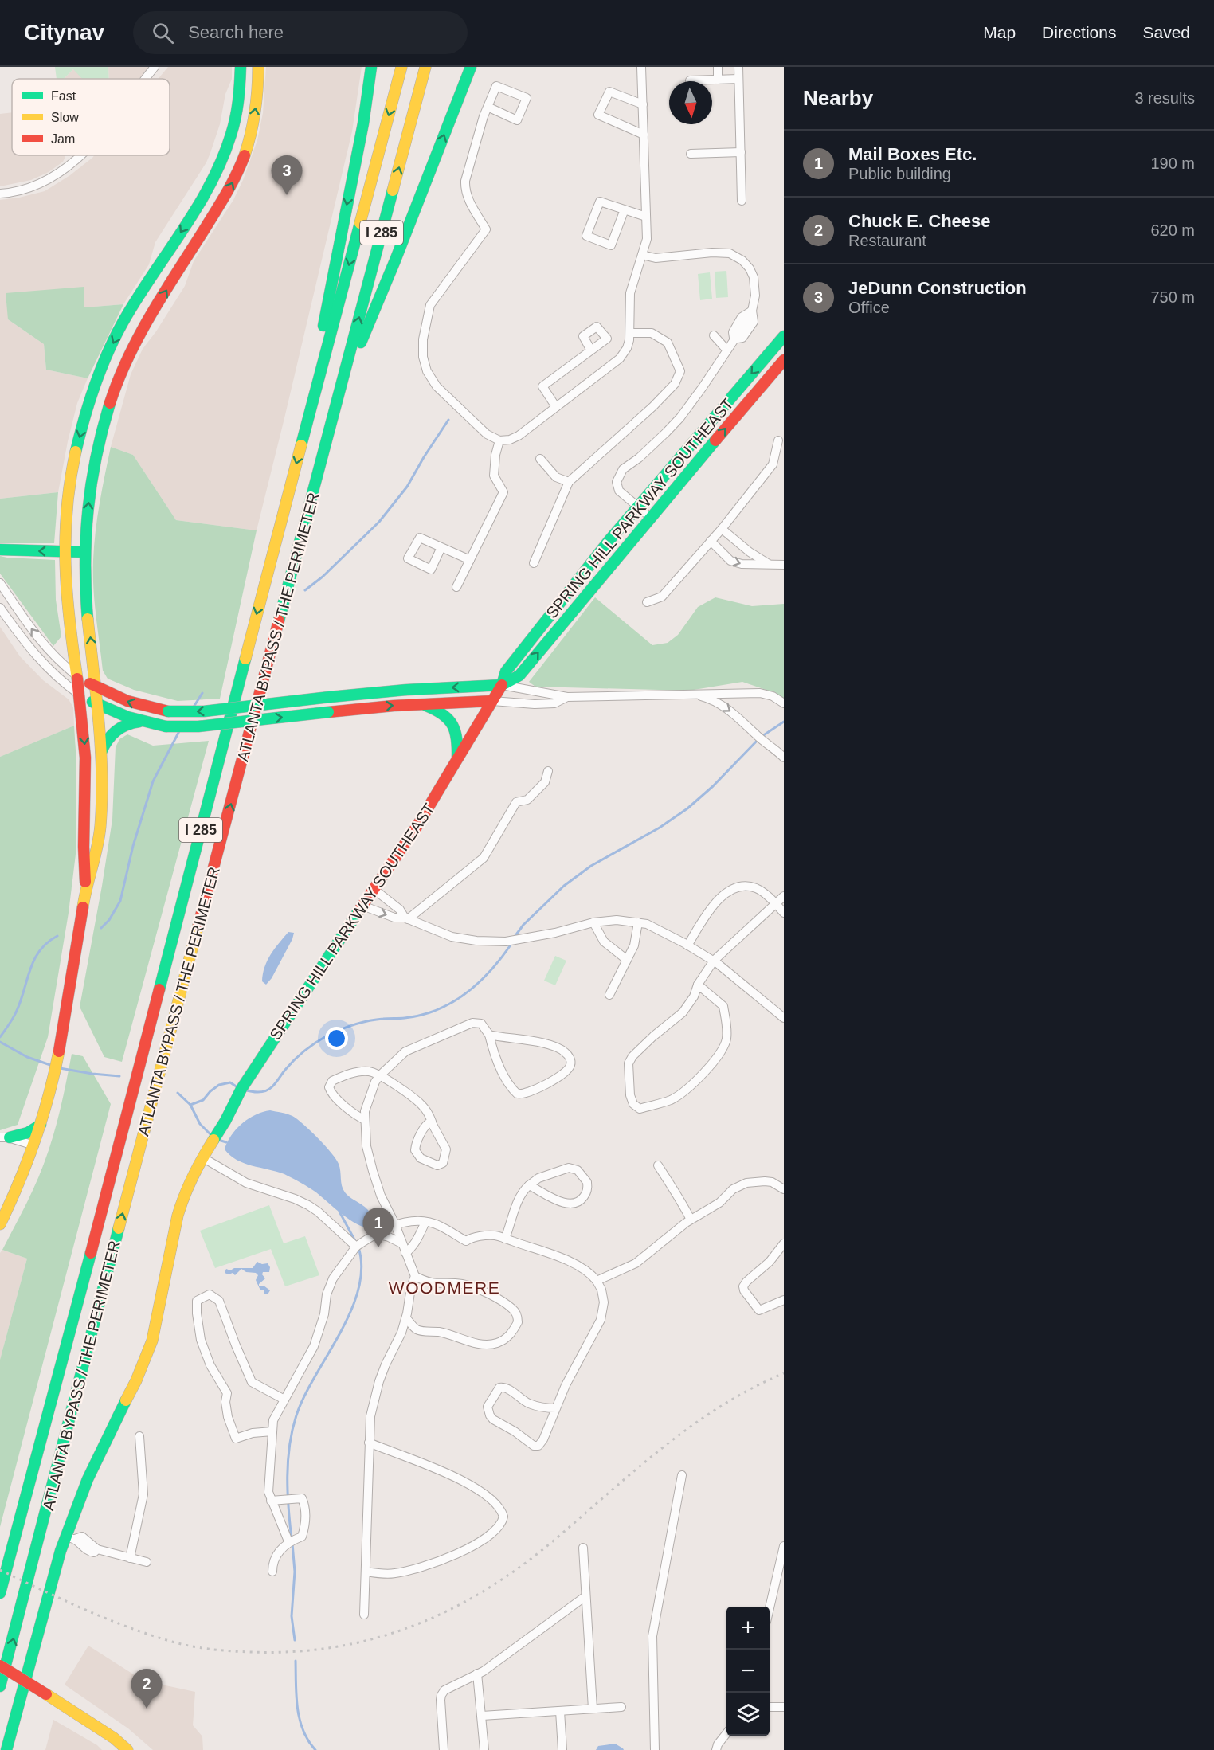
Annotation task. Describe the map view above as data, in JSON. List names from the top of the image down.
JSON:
{
  "streets": {
    "main road": ["I 285", "SPRING HILL PARKWAY SOUTHEAST", "ATLANTA BYPASS / THE PERIMETER"]
  },
  "districts": ["WOODMERE"],
  "legend": ["Fast", "Slow", "Jam"],
  "north": "bottom",
  "page": {
    "header": "Citynav",
    "search": "Search here",
    "nav": ["Map", "Directions", "Saved"],
    "heading": ["Nearby", "3 results"],
    "list": [
      {
        "mark": "1",
        "name": "Mail Boxes Etc.",
        "note": "Public building",
        "value": "190 m"
      },
      {
        "mark": "2",
        "name": "Chuck E. Cheese",
        "note": "Restaurant",
        "value": "620 m"
      },
      {
        "mark": "3",
        "name": "JeDunn Construction",
        "note": "Office",
        "value": "750 m"
      }
    ],
    "pins": ["3", "1", "2"],
    "map_buttons": ["+", "−"]
  }
}
